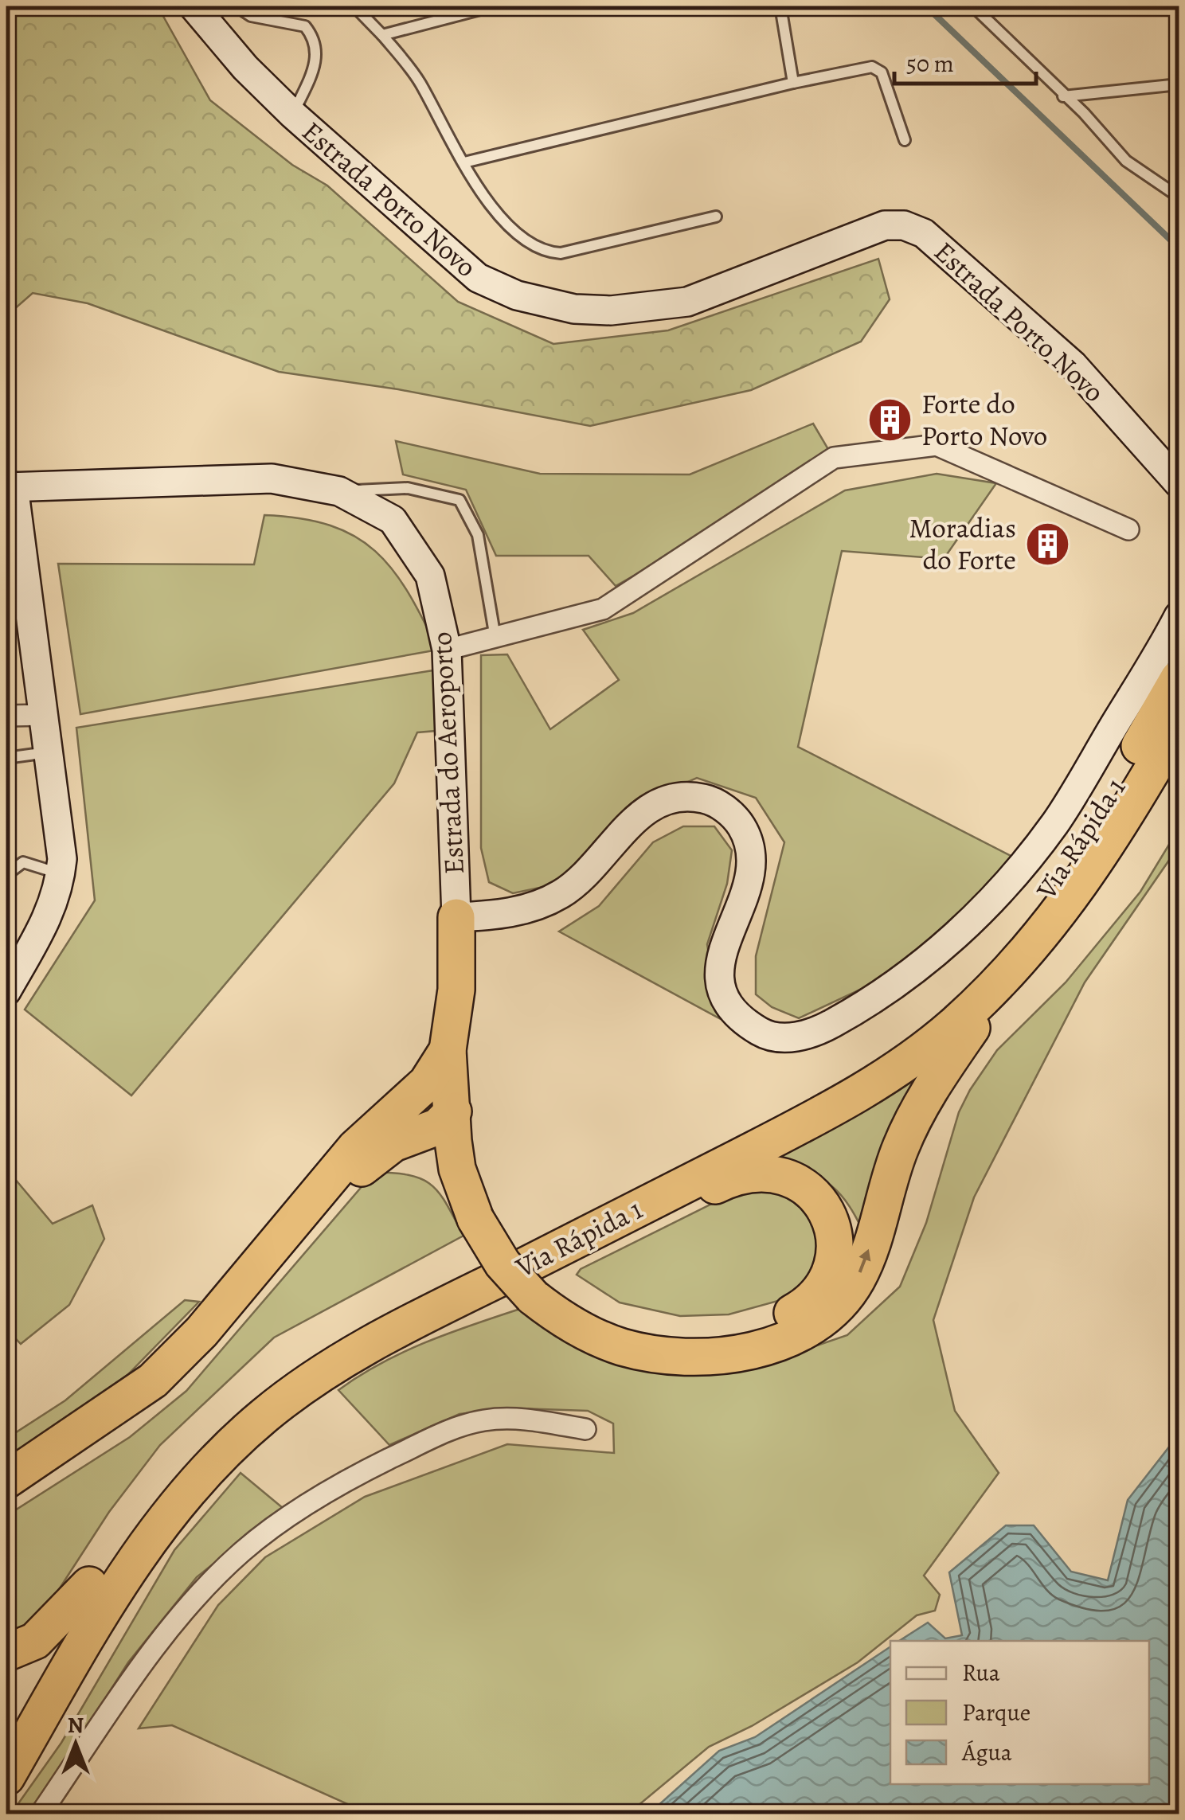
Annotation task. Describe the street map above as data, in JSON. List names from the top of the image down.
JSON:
{
  "streets": {
    "highway": ["Via Rápida 1"],
    "main road": ["Estrada Porto Novo", "Estrada do Aeroporto"]
  },
  "places": {
    "building": ["Forte do Porto Novo", "Moradias do Forte"]
  },
  "legend": ["Rua", "Parque", "Água"],
  "scale_bar": "50 m",
  "north": "top"
}
